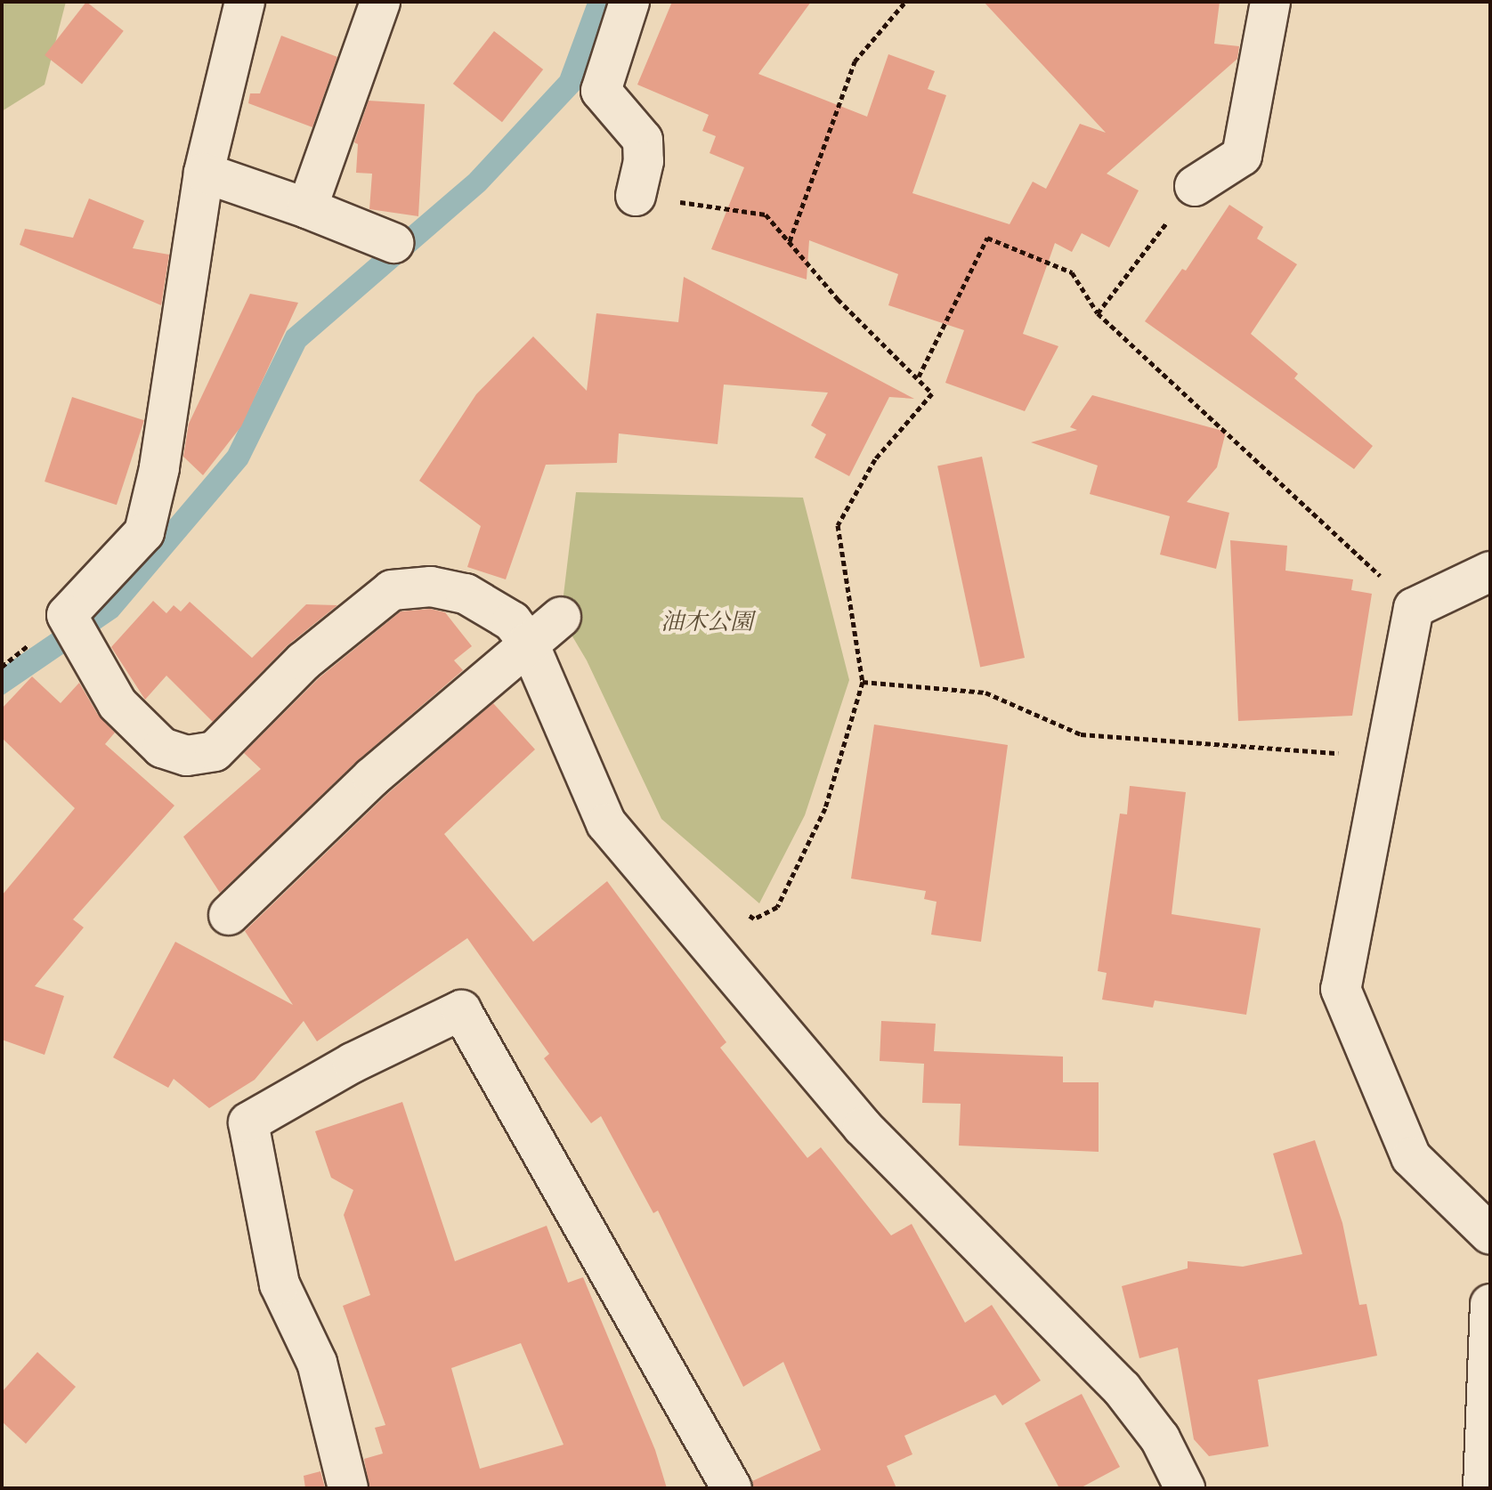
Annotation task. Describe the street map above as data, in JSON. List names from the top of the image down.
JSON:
{
  "parks": ["油木公園"]
}
